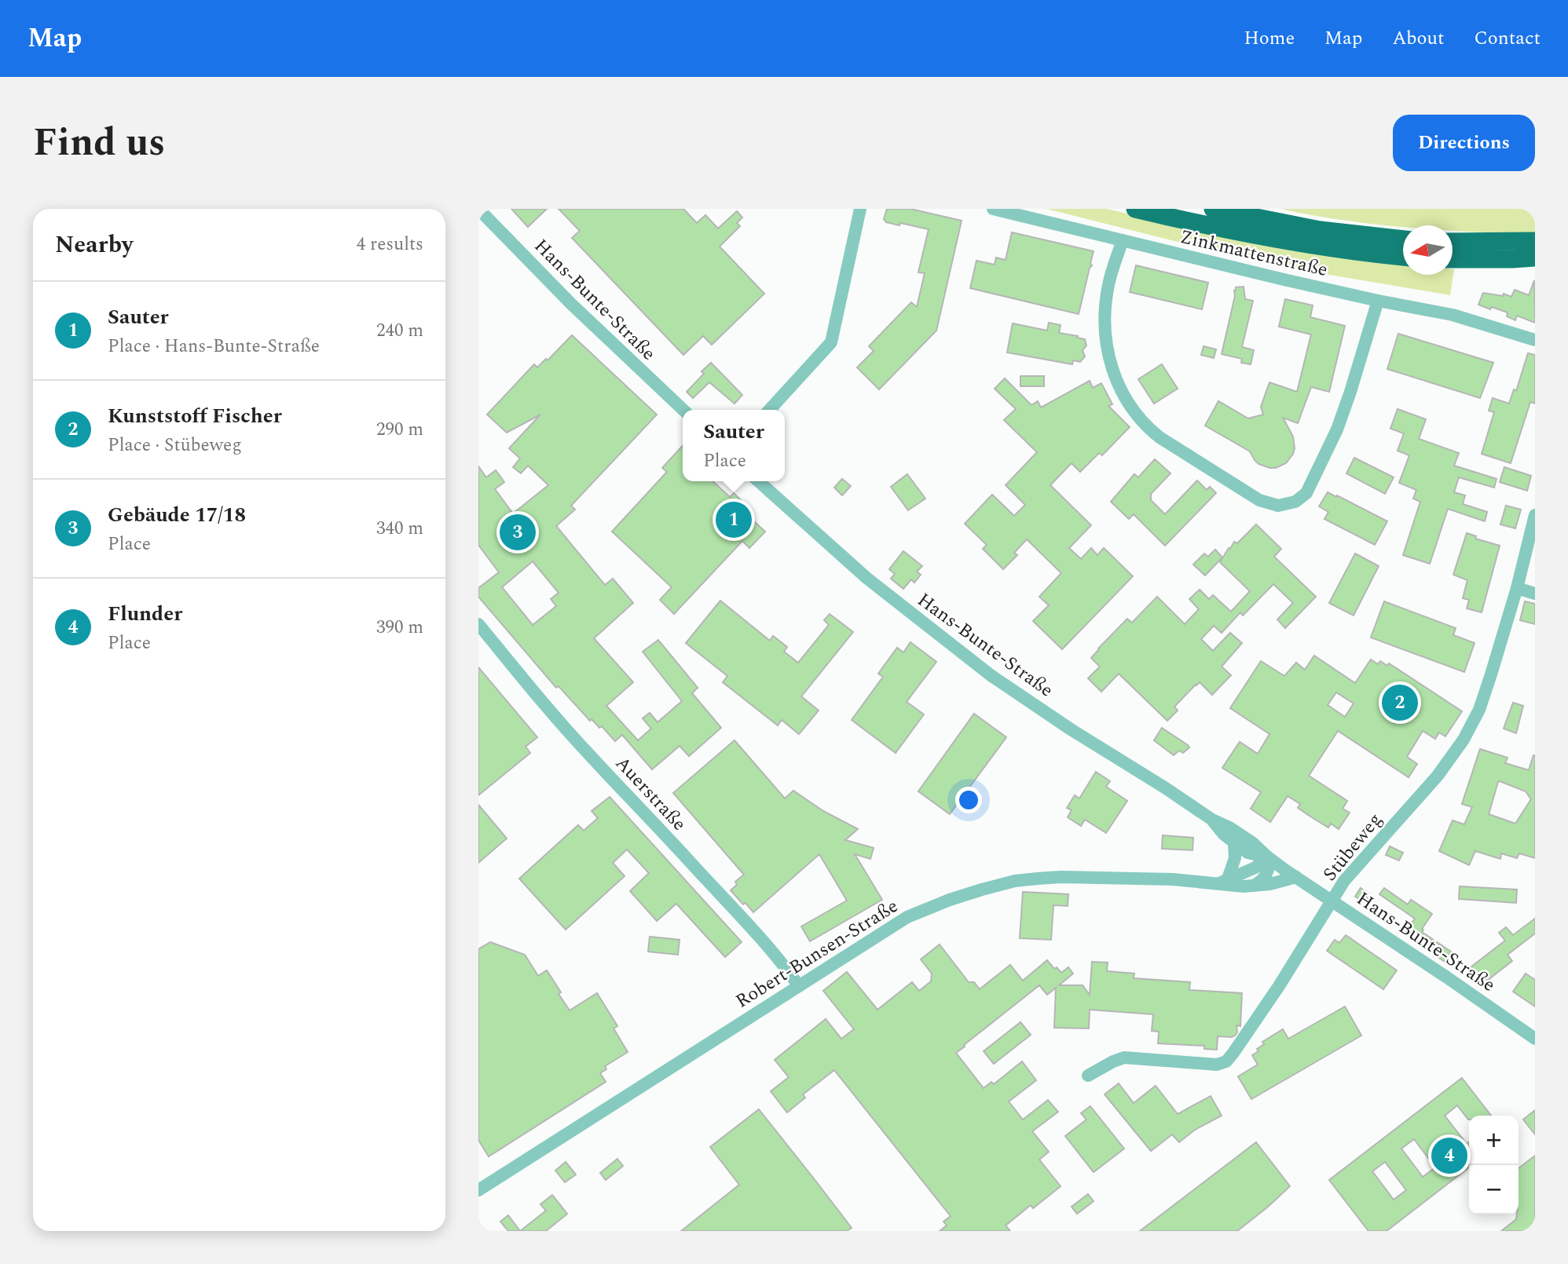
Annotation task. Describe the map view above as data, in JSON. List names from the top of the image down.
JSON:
{
  "streets": {
    "street": [
      "Zinkmattenstraße",
      "Hans-Bunte-Straße",
      "Auerstraße",
      "Stübeweg",
      "Robert-Bunsen-Straße"
    ]
  },
  "crossings": [
    ["Hans-Bunte-Straße", "Stübeweg"],
    ["Hans-Bunte-Straße", "Robert-Bunsen-Straße"],
    ["Auerstraße", "Robert-Bunsen-Straße"]
  ],
  "north": "left",
  "page": {
    "header": "Map",
    "nav": [
      "Home",
      "Map",
      "About",
      "Contact"
    ],
    "title": "Find us",
    "buttons": "Directions",
    "heading": ["Nearby", "4 results"],
    "list": [
      {
        "mark": "1",
        "name": "Sauter",
        "note": "Place · Hans-Bunte-Straße",
        "value": "240 m"
      },
      {
        "mark": "2",
        "name": "Kunststoff Fischer",
        "note": "Place · Stübeweg",
        "value": "290 m"
      },
      {
        "mark": "3",
        "name": "Gebäude 17/18",
        "note": "Place",
        "value": "340 m"
      },
      {
        "mark": "4",
        "name": "Flunder",
        "note": "Place",
        "value": "390 m"
      }
    ],
    "popup": ["Sauter", "Place"],
    "pins": [
      "1",
      "3",
      "2",
      "4"
    ],
    "map_buttons": ["+", "−"]
  }
}
